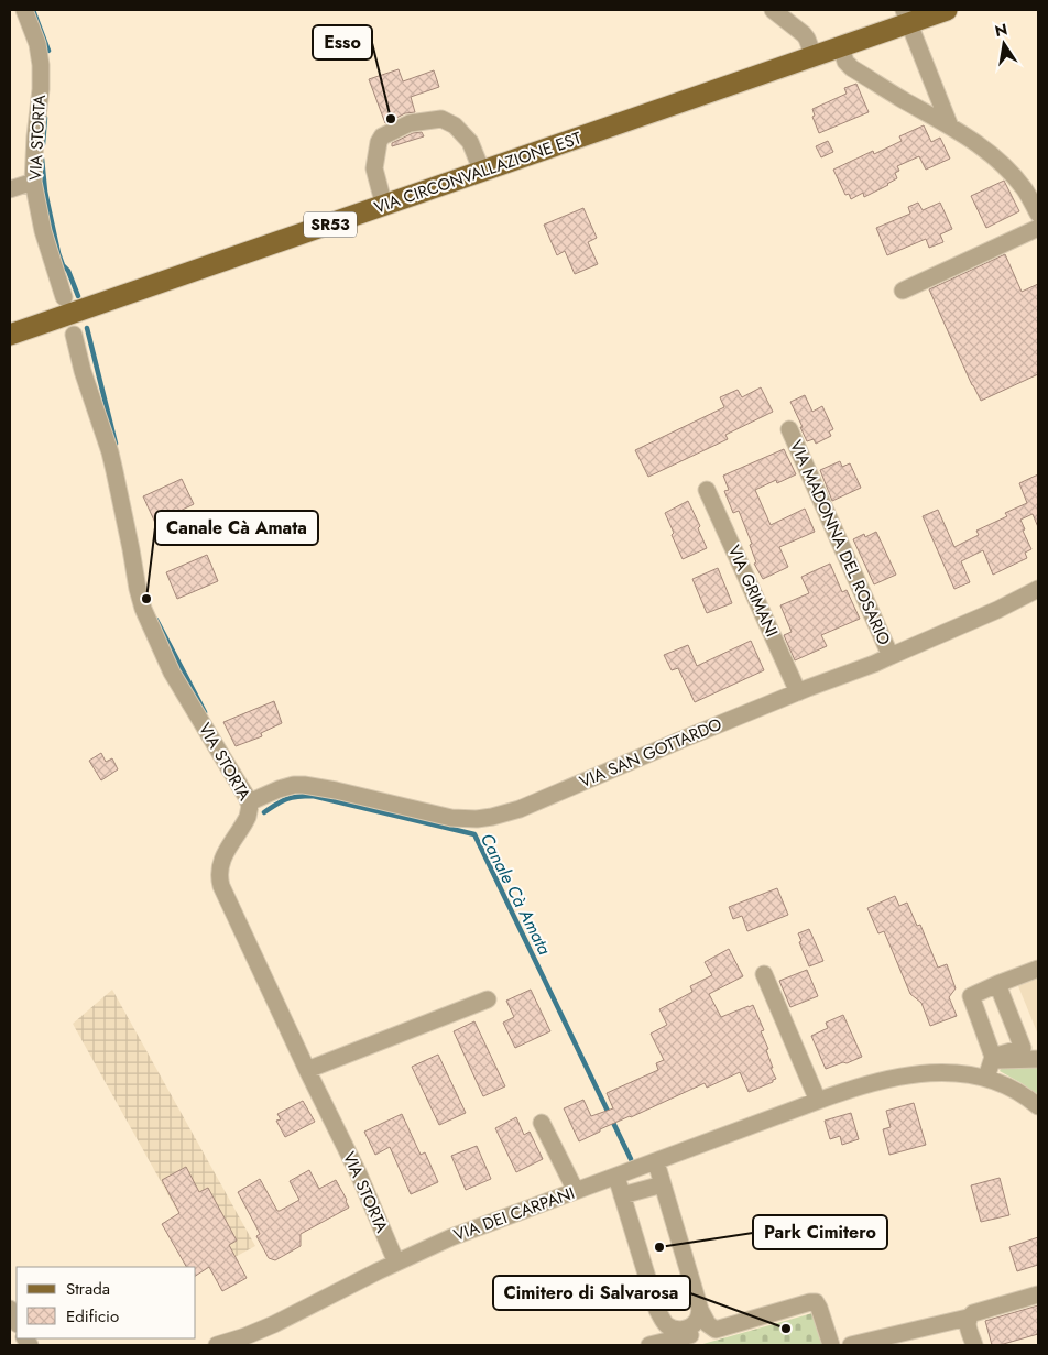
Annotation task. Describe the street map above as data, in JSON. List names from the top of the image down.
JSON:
{
  "streets": {
    "main road": ["VIA CIRCONVALLAZIONE EST", "SR53"],
    "street": [
      "VIA STORTA",
      "VIA MADONNA DEL ROSARIO",
      "VIA GRIMANI",
      "VIA SAN GOTTARDO",
      "VIA DEI CARPANI"
    ]
  },
  "crossings": [
    ["VIA STORTA", "VIA SAN GOTTARDO"],
    ["VIA STORTA", "VIA DEI CARPANI"],
    ["VIA MADONNA DEL ROSARIO", "VIA SAN GOTTARDO"],
    ["VIA GRIMANI", "VIA SAN GOTTARDO"]
  ],
  "water": ["Canale Cà Amata"],
  "places": [
    "Esso",
    "Canale Cà Amata",
    "Park Cimitero",
    "Cimitero di Salvarosa"
  ],
  "legend": ["Strada", "Edificio"],
  "north": "top"
}
